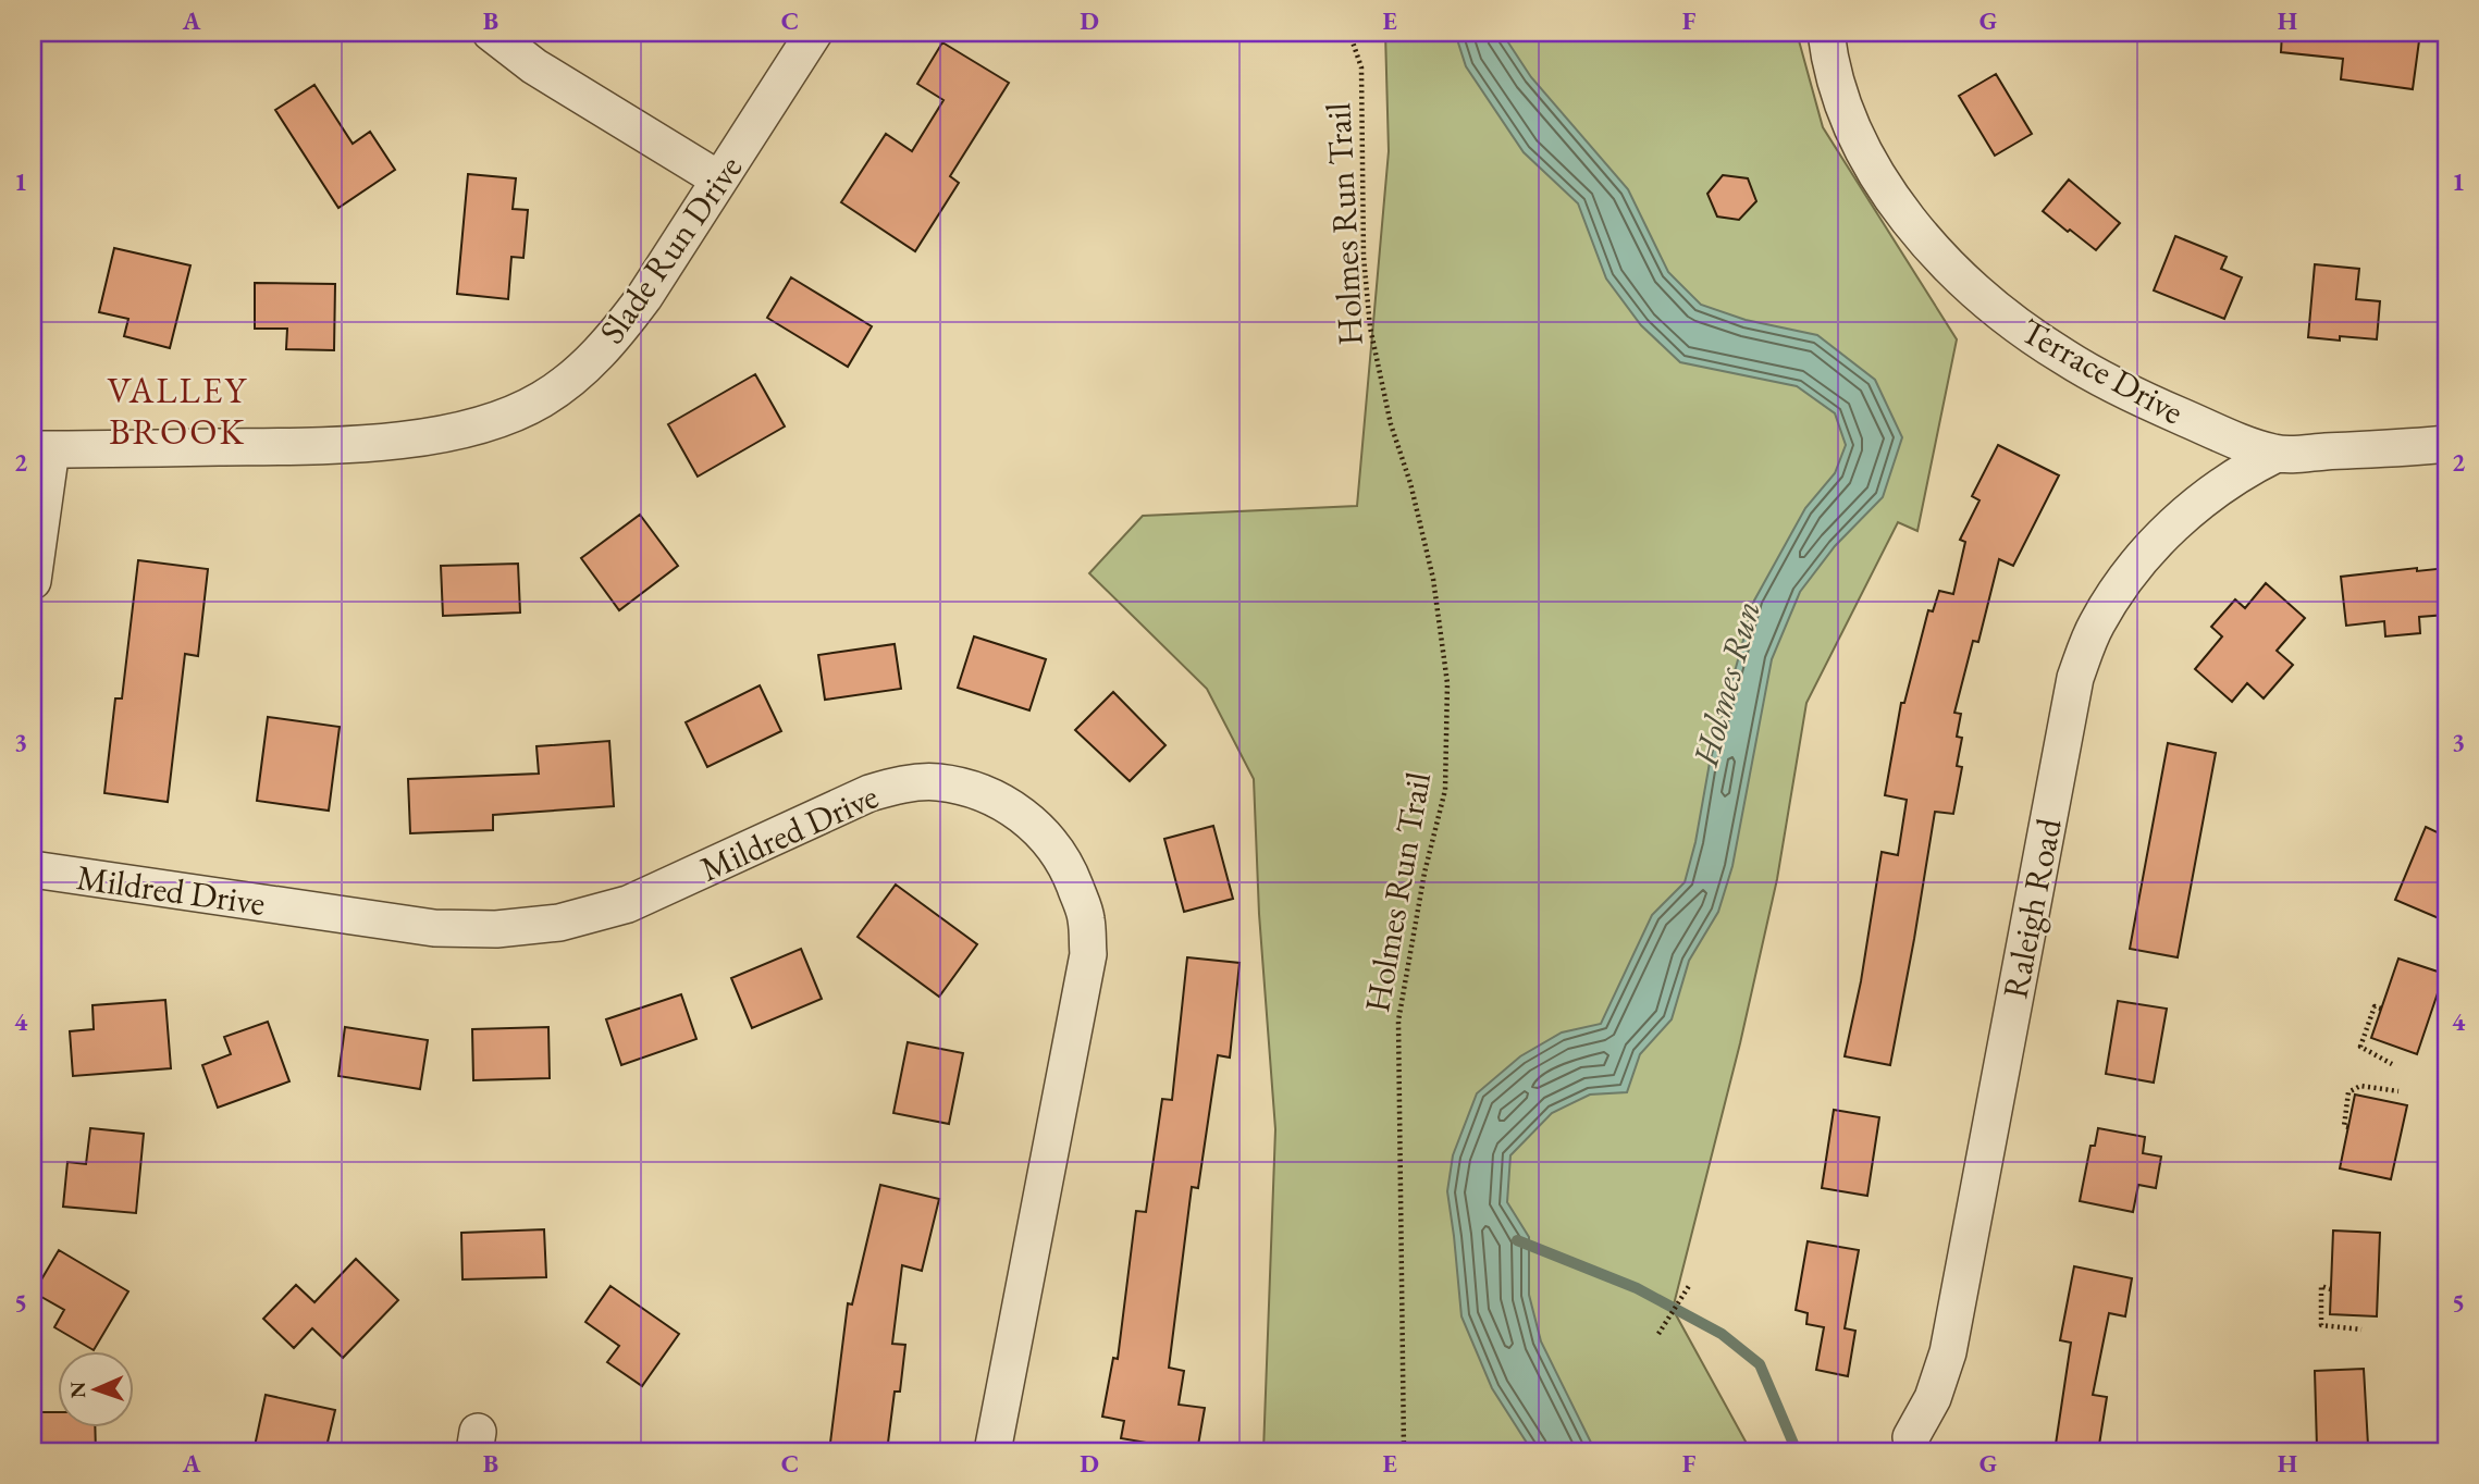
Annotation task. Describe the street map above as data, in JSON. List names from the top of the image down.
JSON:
{
  "streets": {
    "street": [
      "Slade Run Drive",
      "Terrace Drive",
      "Mildred Drive",
      "Raleigh Road"
    ],
    "path": ["Holmes Run Trail"]
  },
  "crossings": [
    ["Terrace Drive", "Raleigh Road"]
  ],
  "districts": ["VALLEY BROOK"],
  "water": ["Holmes Run"],
  "north": "left",
  "grid": {
    "columns": [
      "A",
      "B",
      "C",
      "D",
      "E",
      "F",
      "G",
      "H"
    ],
    "rows": [
      "1",
      "2",
      "3",
      "4",
      "5"
    ]
  }
}
